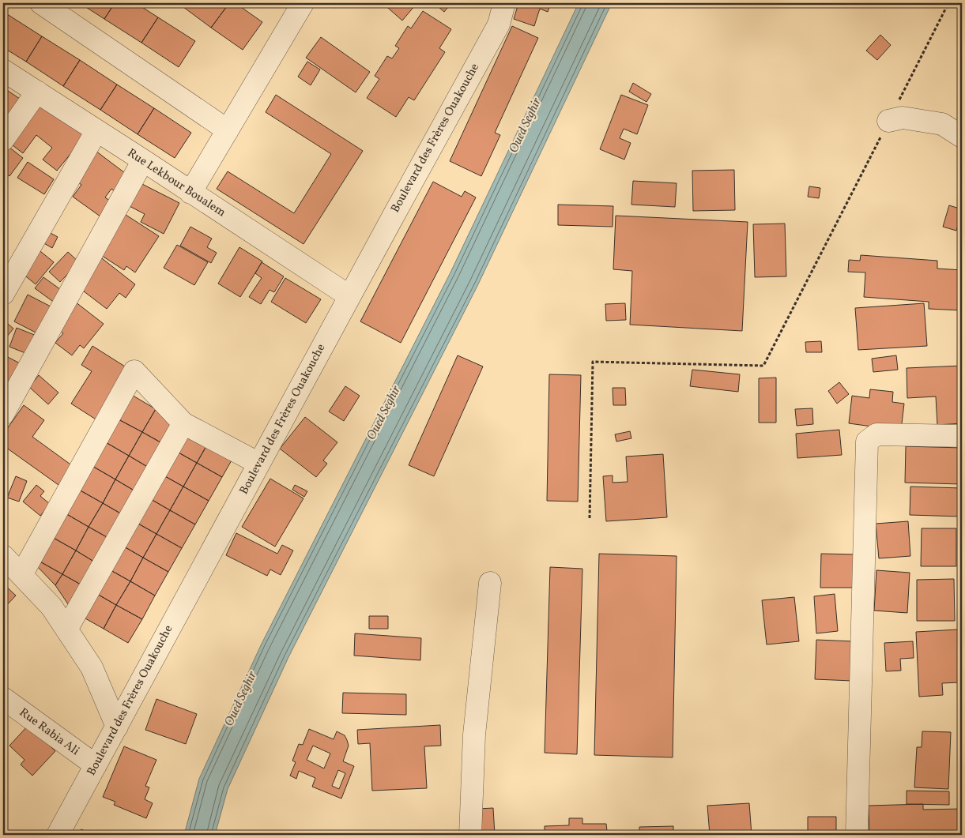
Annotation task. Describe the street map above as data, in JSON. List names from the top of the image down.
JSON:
{
  "streets": {
    "street": ["Boulevard des Frères Ouakouche", "Rue Lekbour Boualem", "Rue Rabia Ali"]
  },
  "crossings": [
    ["Boulevard des Frères Ouakouche", "Rue Lekbour Boualem"],
    ["Boulevard des Frères Ouakouche", "Rue Rabia Ali"]
  ],
  "water": ["Oued Seghir"]
}
